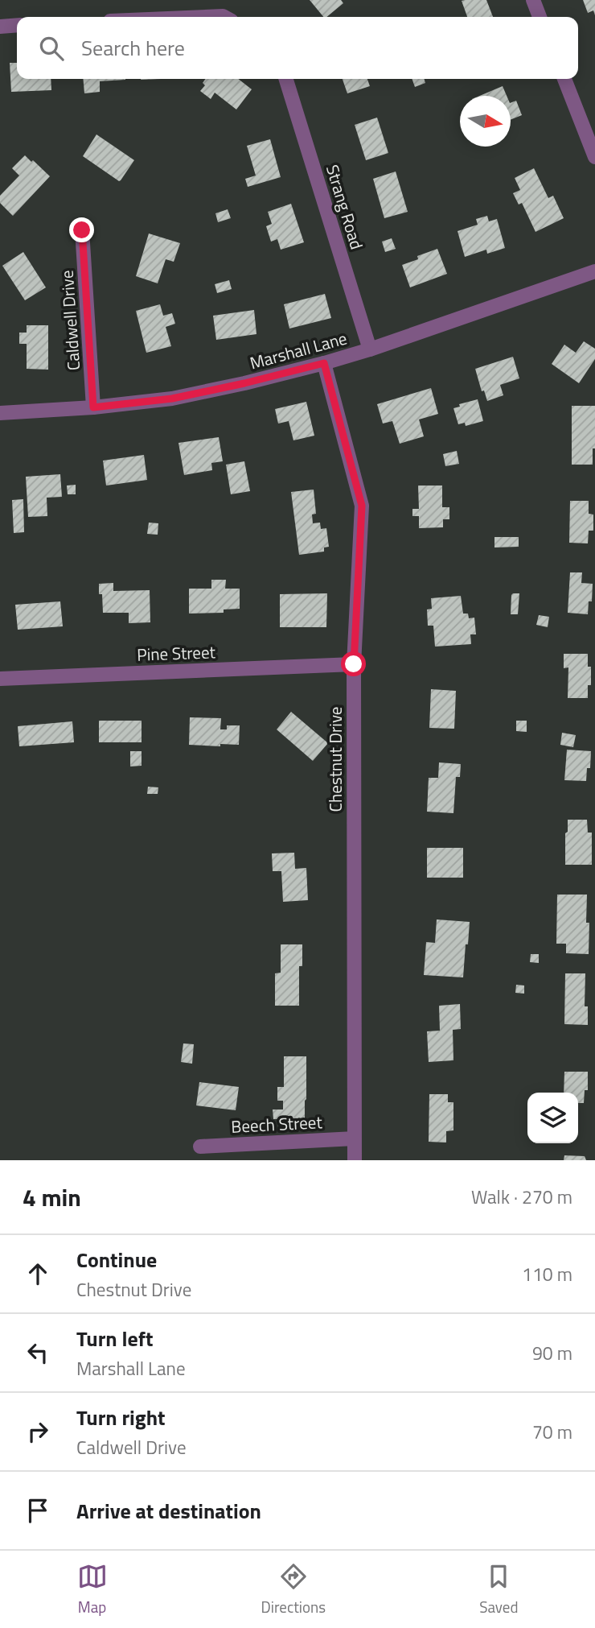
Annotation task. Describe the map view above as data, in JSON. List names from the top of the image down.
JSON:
{
  "streets": {
    "street": [
      "Strang Road",
      "Caldwell Drive",
      "Marshall Lane",
      "Pine Street",
      "Chestnut Drive",
      "Beech Street"
    ]
  },
  "crossings": [
    ["Strang Road", "Marshall Lane"],
    ["Caldwell Drive", "Marshall Lane"],
    ["Marshall Lane", "Chestnut Drive"],
    ["Pine Street", "Chestnut Drive"],
    ["Chestnut Drive", "Beech Street"]
  ],
  "north": "right",
  "page": {
    "search": "Search here",
    "heading": ["4 min", "Walk · 270 m"],
    "list": [
      ["Continue", "Chestnut Drive", "110 m"],
      ["Turn left", "Marshall Lane", "90 m"],
      ["Turn right", "Caldwell Drive", "70 m"],
      "Arrive at destination"
    ],
    "nav": ["Map", "Directions", "Saved"]
  }
}
